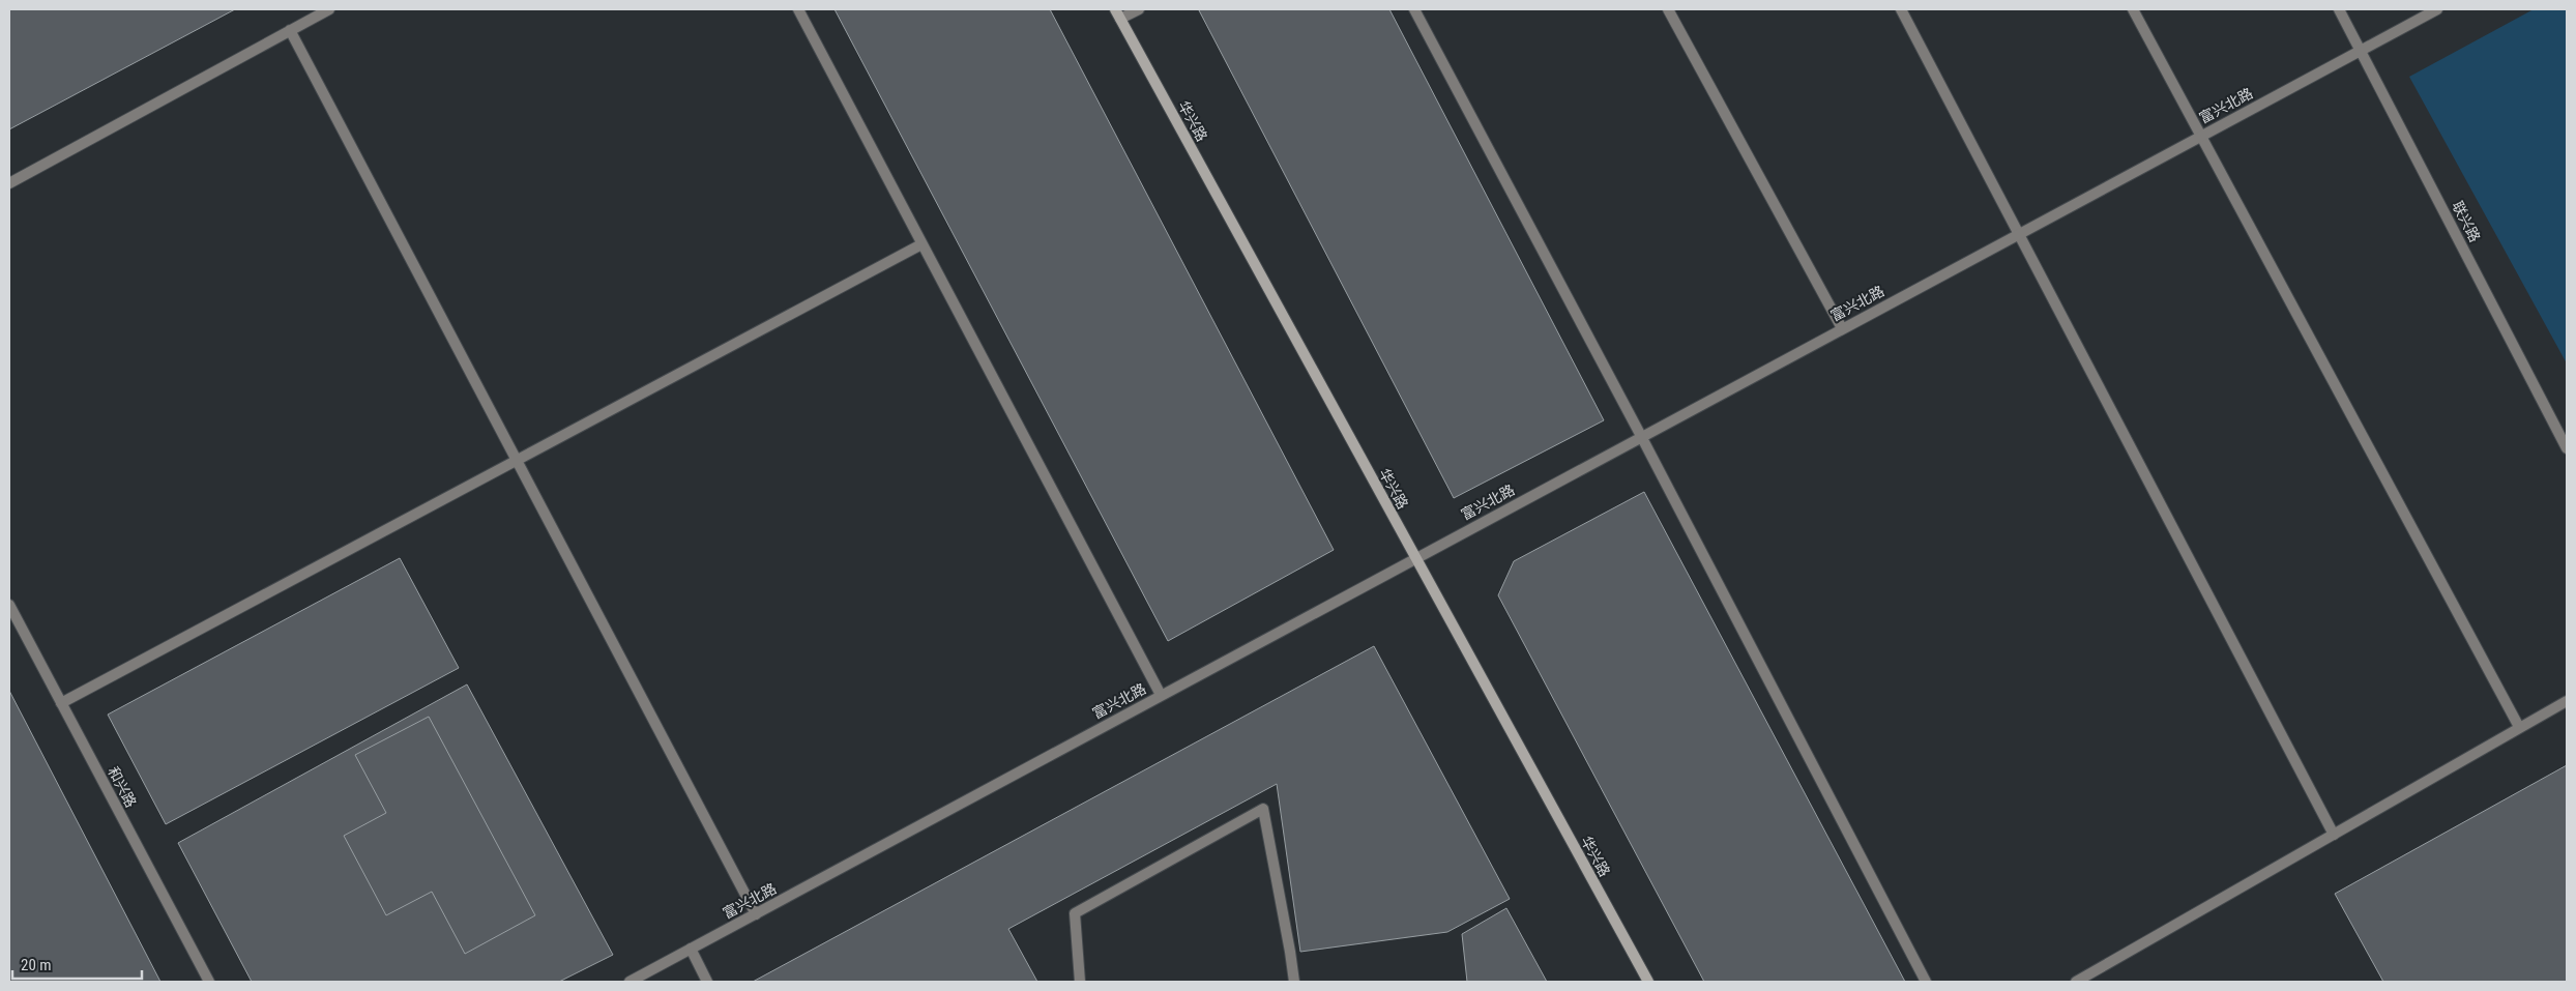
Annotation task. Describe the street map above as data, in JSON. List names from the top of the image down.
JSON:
{
  "streets": {
    "main road": ["华兴路"],
    "street": ["富兴北路", "联兴路", "和兴路"]
  },
  "crossings": [
    ["富兴北路", "华兴路"],
    ["富兴北路", "联兴路"]
  ],
  "scale_bar": "20 m"
}
